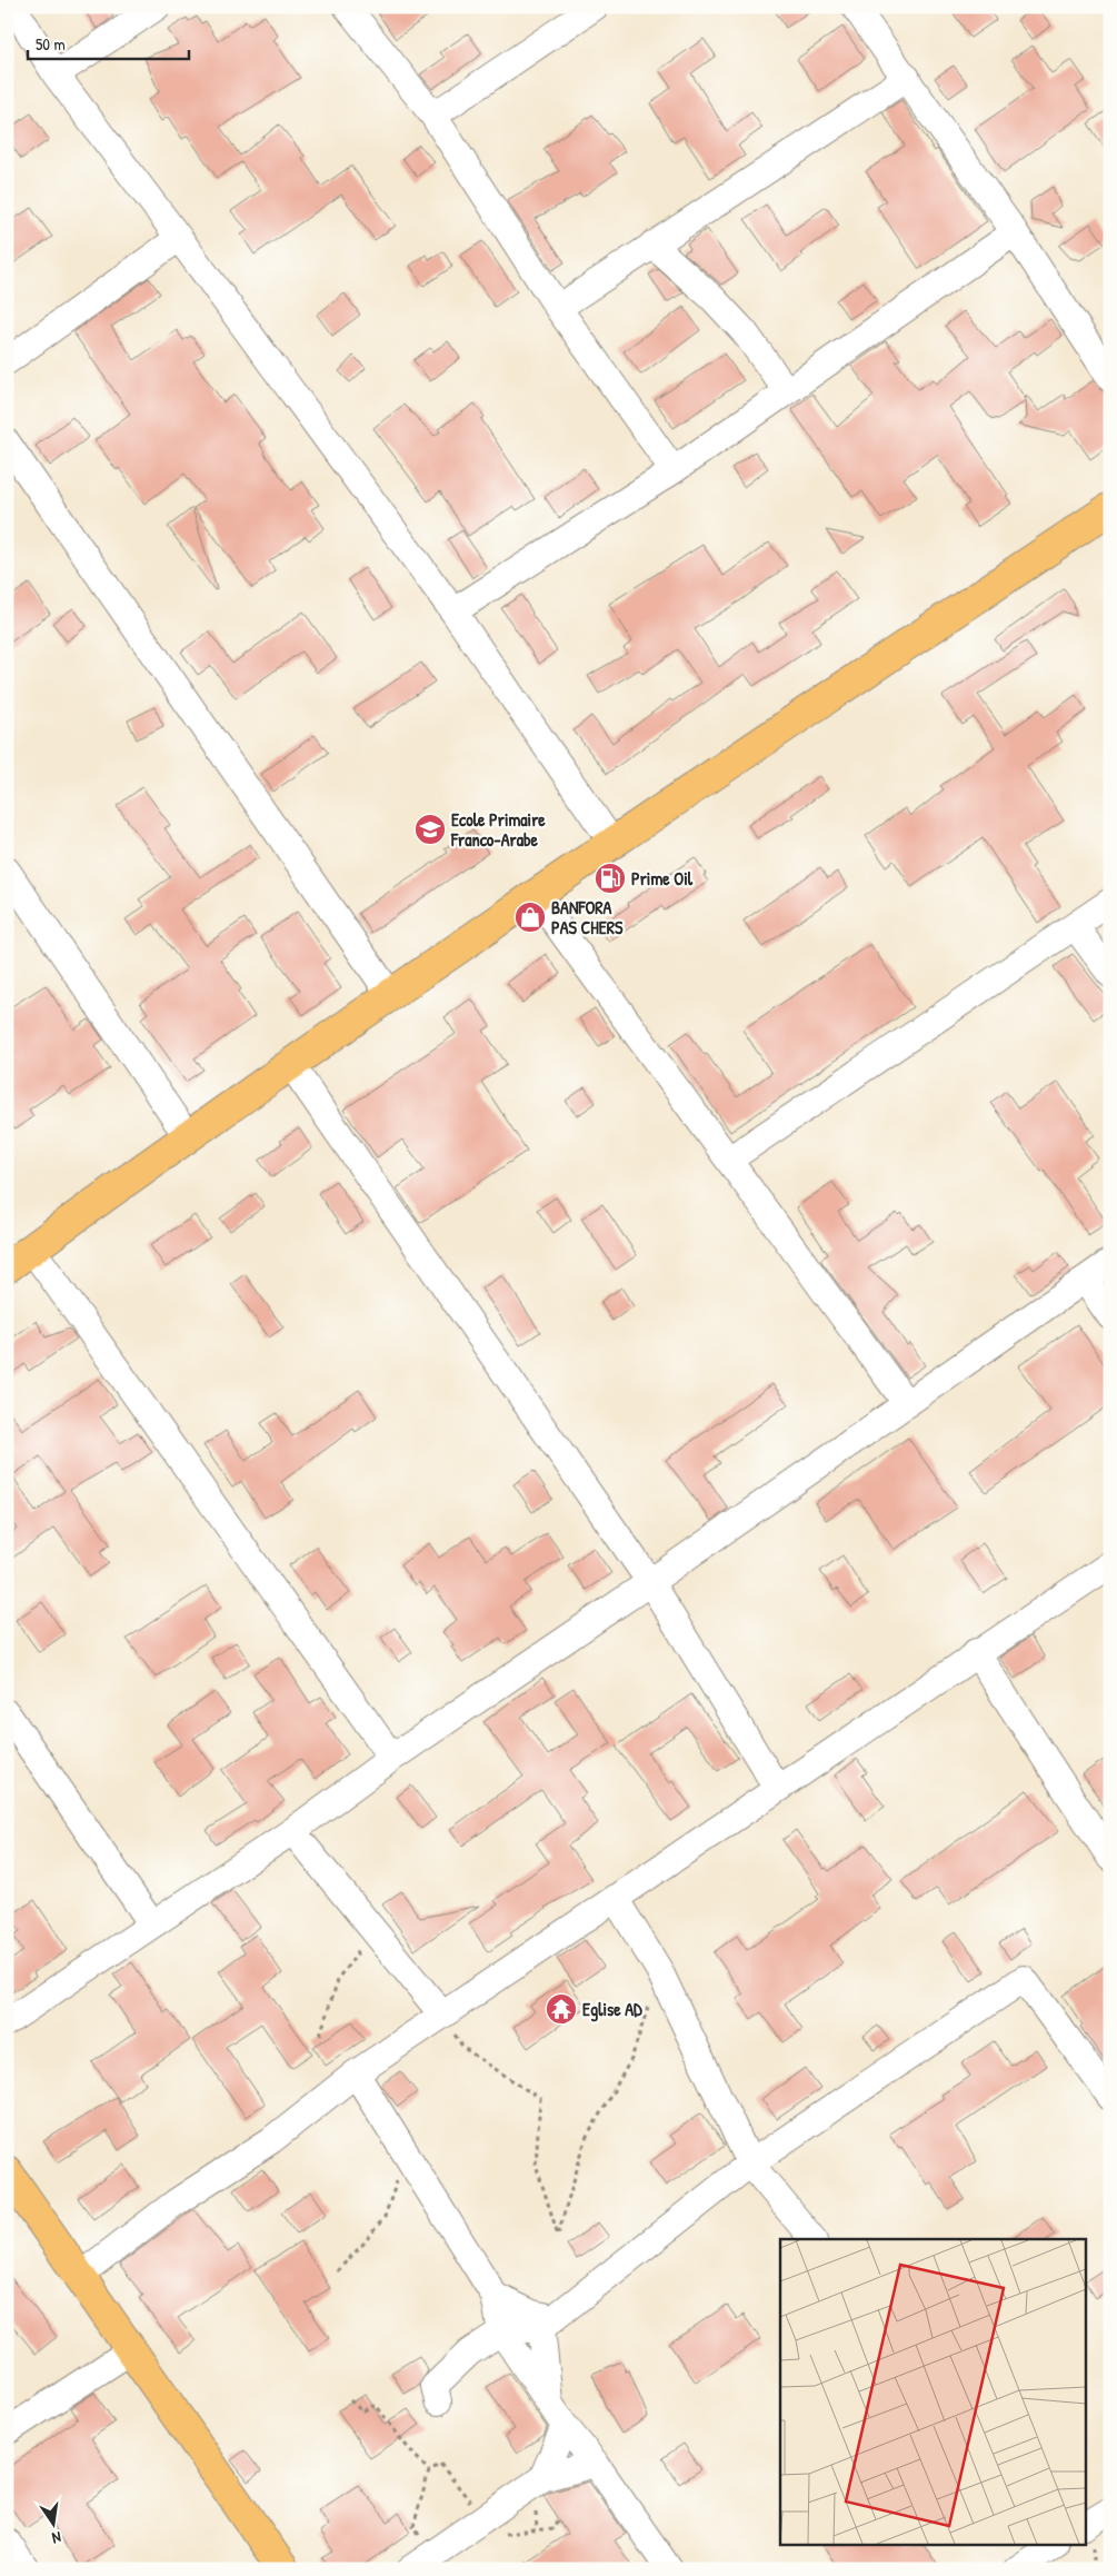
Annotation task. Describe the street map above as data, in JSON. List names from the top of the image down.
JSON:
{
  "places": {
    "school or university": ["Ecole Primaire Franco-Arabe"],
    "fuel station": ["Prime Oil"],
    "shop": ["BANFORA PAS CHERS"],
    "temple": ["Eglise AD"]
  },
  "scale_bar": "50 m",
  "north": "bottom"
}
